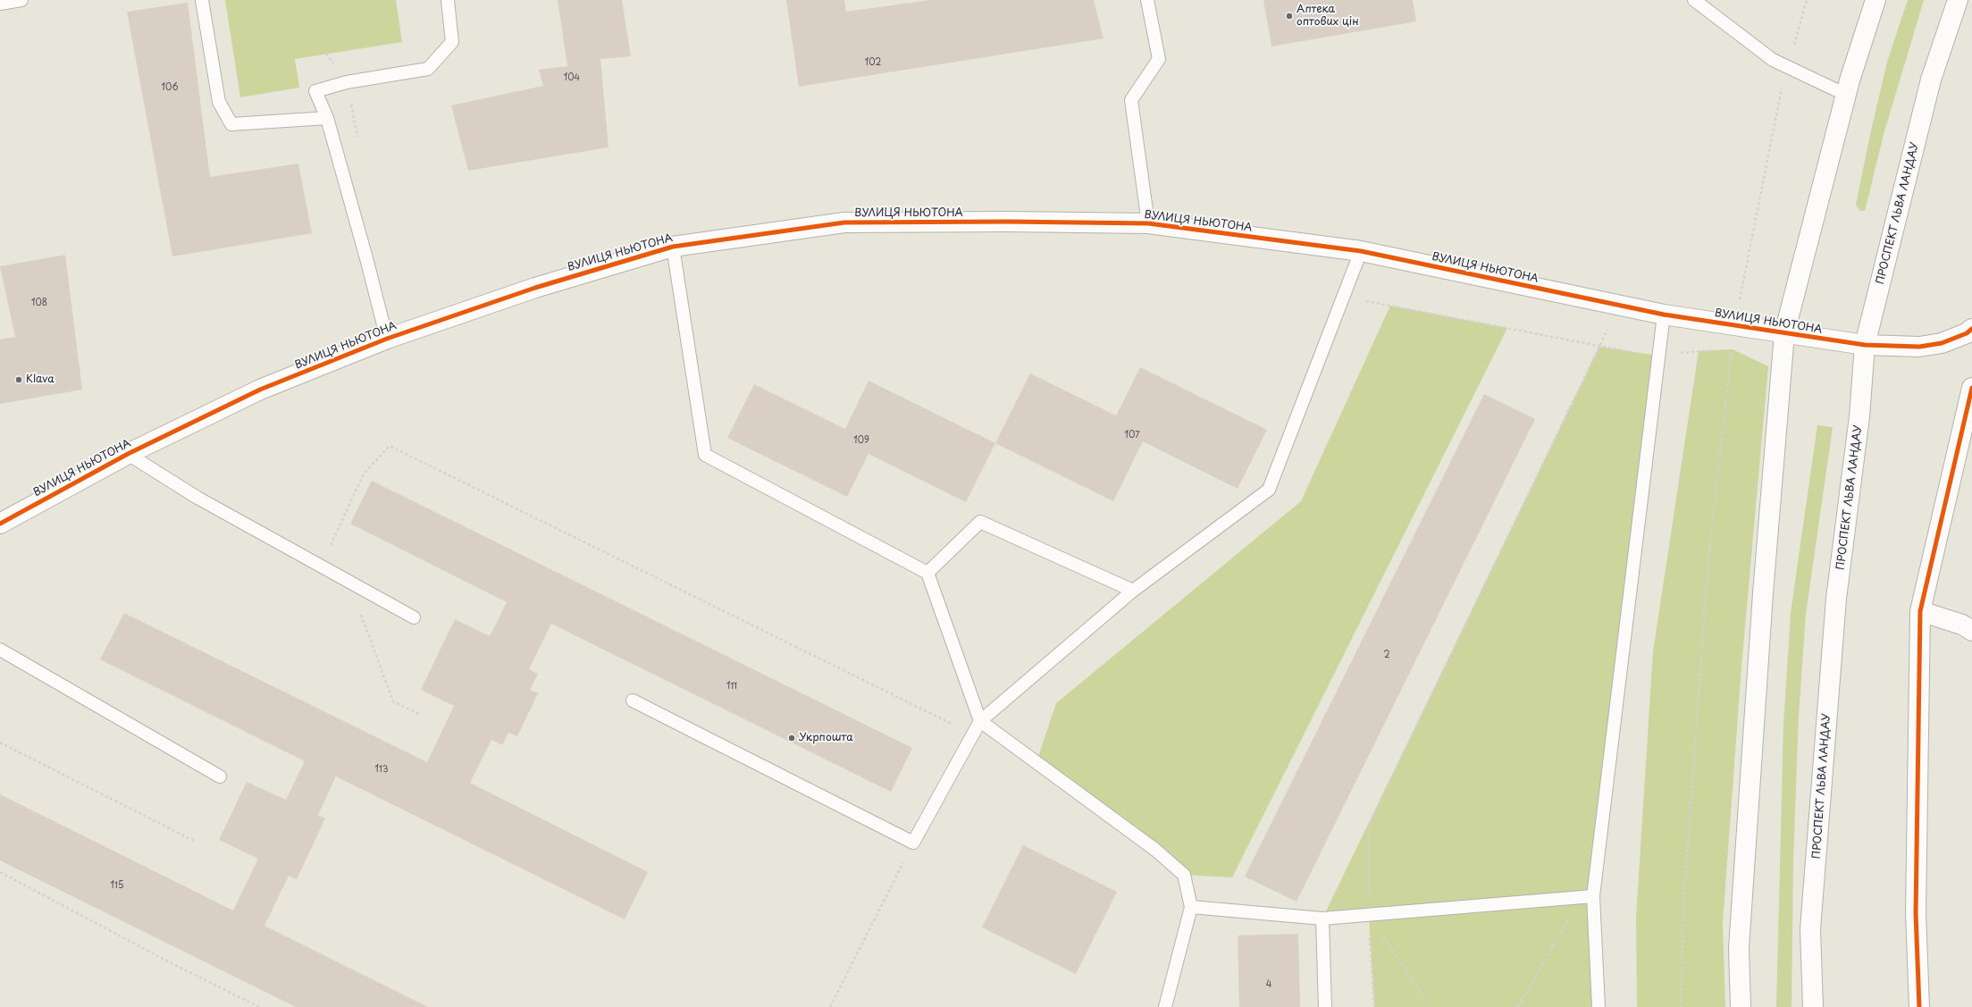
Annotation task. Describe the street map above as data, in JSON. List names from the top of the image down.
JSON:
{
  "streets": {
    "street": ["ВУЛИЦЯ НЬЮТОНА", "ПРОСПЕКТ ЛЬВА ЛАНДАУ"]
  },
  "crossings": [
    ["ВУЛИЦЯ НЬЮТОНА", "ПРОСПЕКТ ЛЬВА ЛАНДАУ"]
  ],
  "places": ["Аптека оптових цін", "Klava", "Укрпошта"],
  "house_numbers": [
    "102",
    "104",
    "106",
    "108",
    "107",
    "109",
    "2",
    "111",
    "113",
    "115",
    "4"
  ]
}
